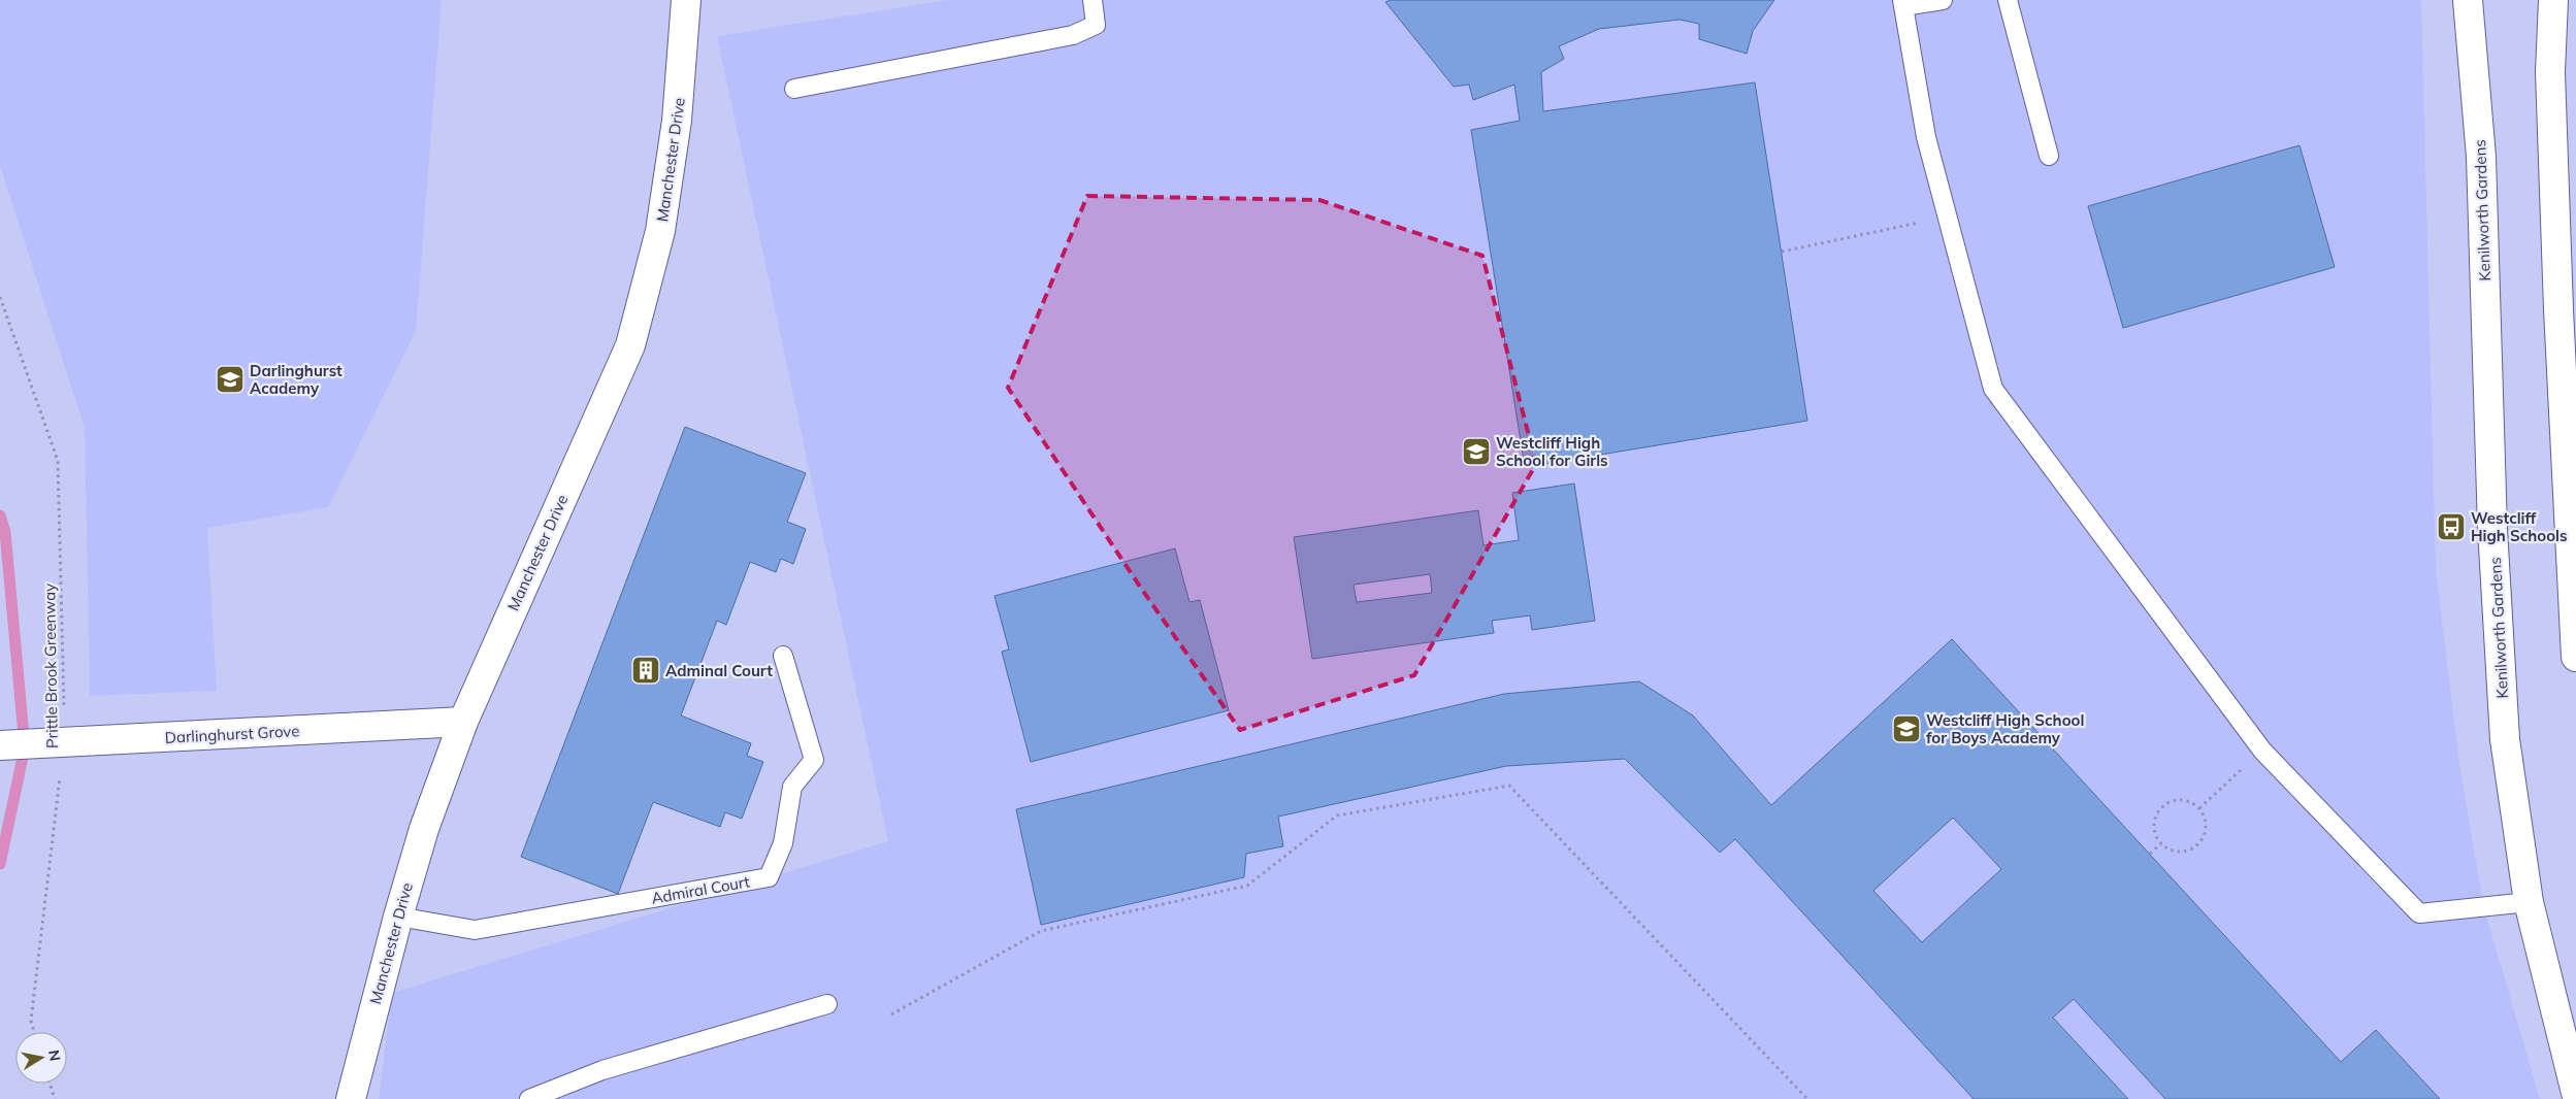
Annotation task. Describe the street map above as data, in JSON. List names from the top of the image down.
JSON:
{
  "streets": {
    "street": ["Manchester Drive", "Kenilworth Gardens", "Darlinghurst Grove"],
    "lane": ["Admiral Court"],
    "path": ["Prittle Brook Greenway"]
  },
  "crossings": [
    ["Manchester Drive", "Darlinghurst Grove"],
    ["Manchester Drive", "Admiral Court"],
    ["Prittle Brook Greenway", "Darlinghurst Grove"]
  ],
  "places": {
    "school or university": ["Darlinghurst Academy", "Westcliff High School for Girls", "Westcliff High School for Boys Academy"],
    "bus stop": ["Westcliff High Schools"],
    "building": ["Adminal Court"]
  },
  "north": "right"
}
